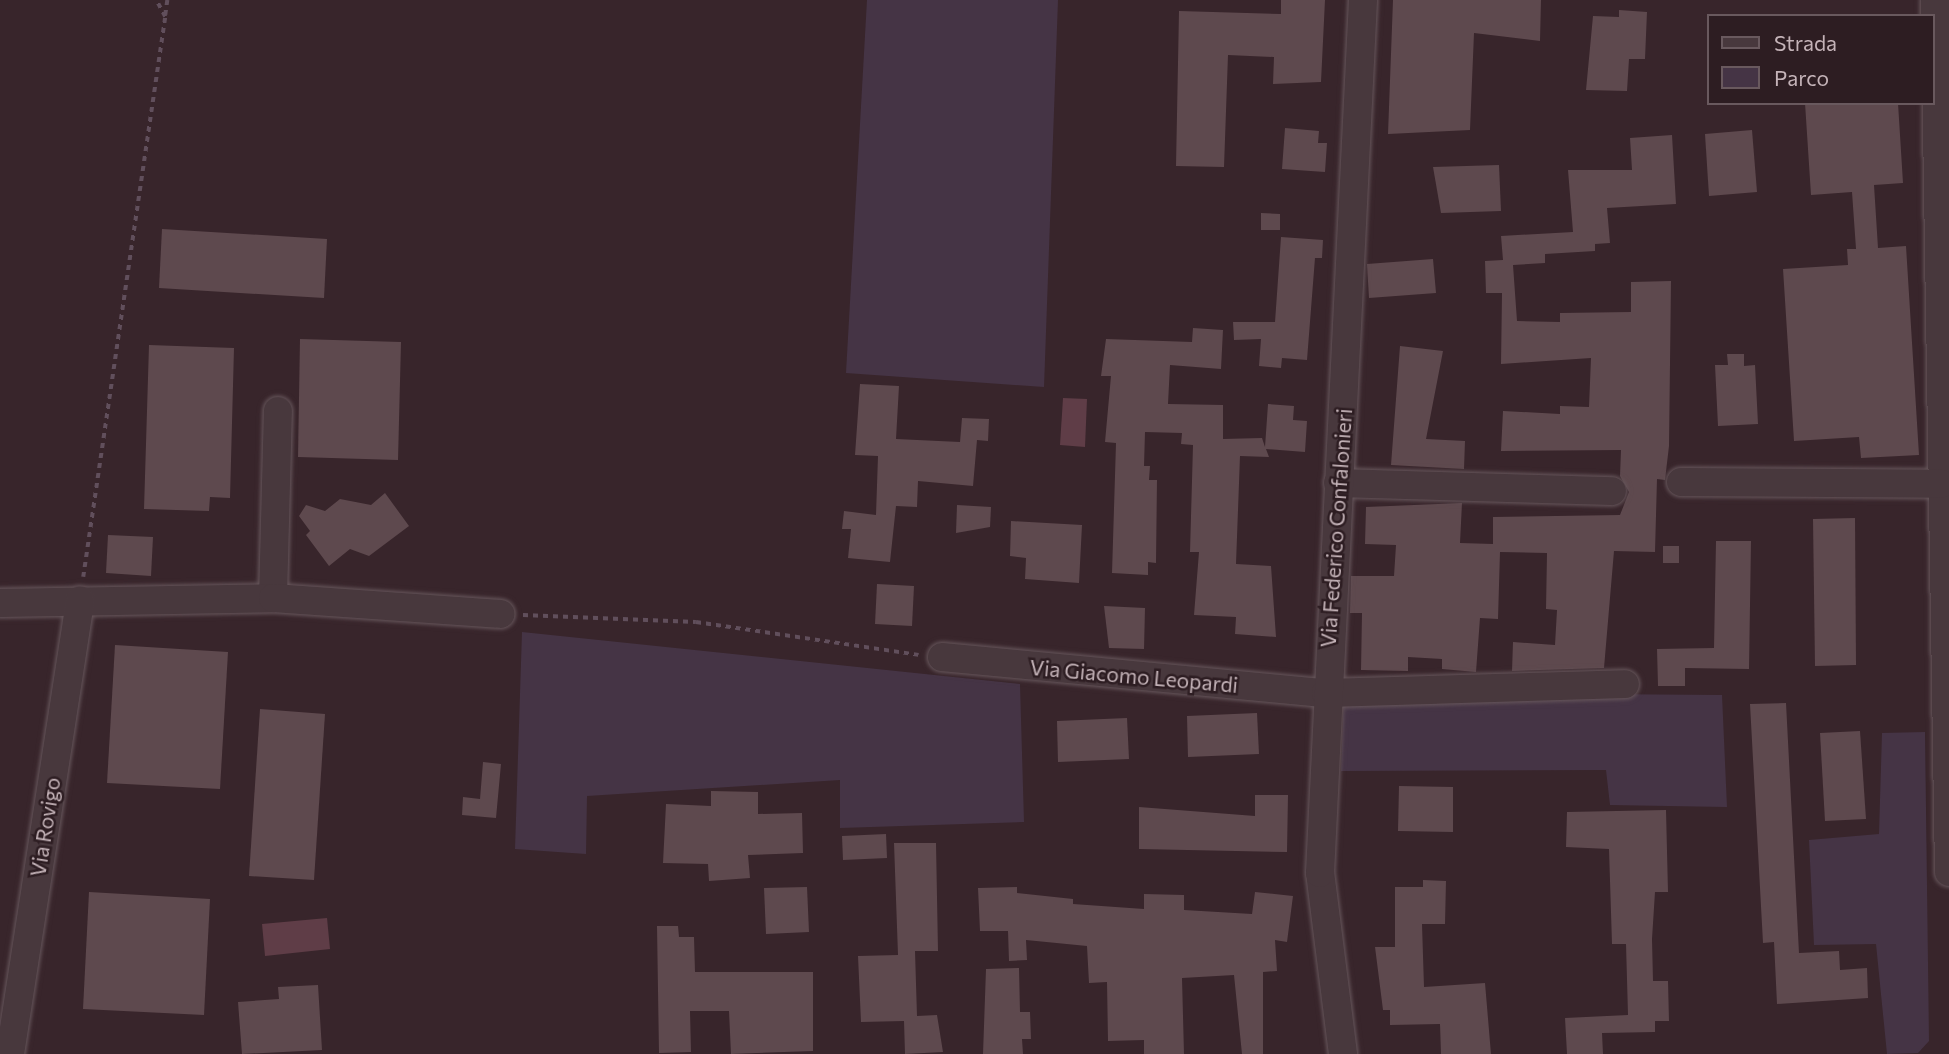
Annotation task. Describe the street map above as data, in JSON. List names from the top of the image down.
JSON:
{
  "streets": {
    "street": ["Via Federico Confalonieri", "Via Giacomo Leopardi", "Via Rovigo"]
  },
  "crossings": [
    ["Via Federico Confalonieri", "Via Giacomo Leopardi"]
  ],
  "legend": ["Strada", "Parco"]
}
